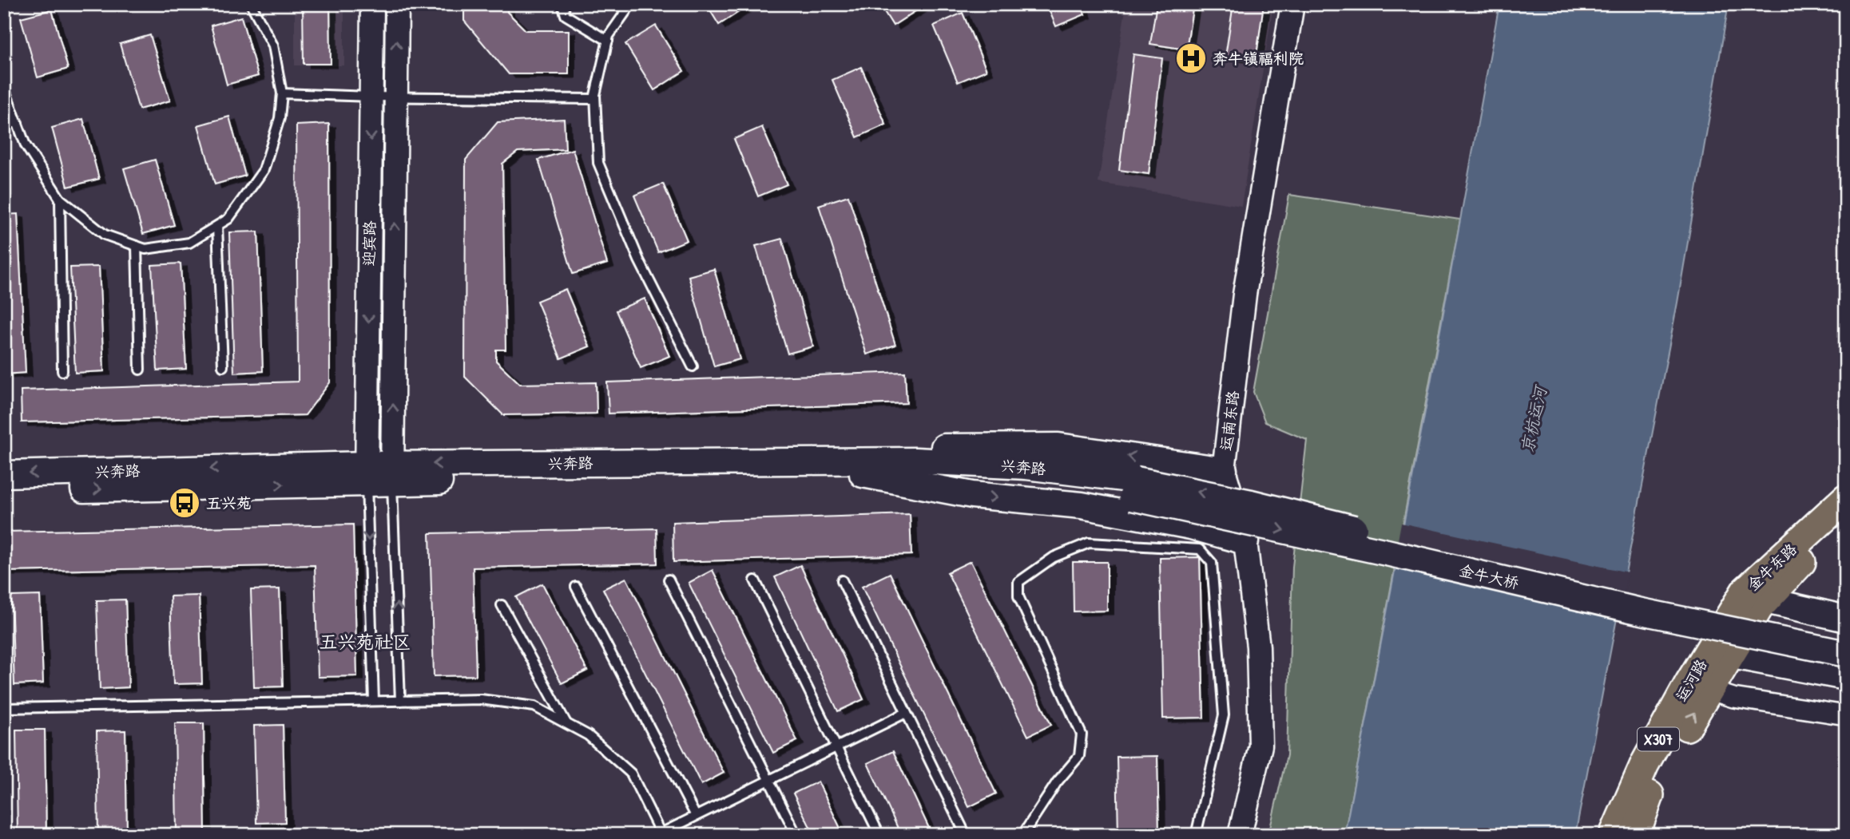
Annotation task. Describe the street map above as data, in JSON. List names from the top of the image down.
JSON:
{
  "streets": {
    "main road": [
      "兴奔路",
      "金牛东路",
      "金牛大桥",
      "运河路",
      "X307"
    ],
    "street": ["迎宾路", "运南东路"]
  },
  "crossings": [
    ["迎宾路", "兴奔路"],
    ["兴奔路", "金牛大桥"],
    ["金牛东路", "运河路"]
  ],
  "districts": ["五兴苑社区"],
  "water": ["京杭运河"],
  "places": {
    "hospital": ["奔牛镇福利院"],
    "bus stop": ["五兴苑"]
  }
}
